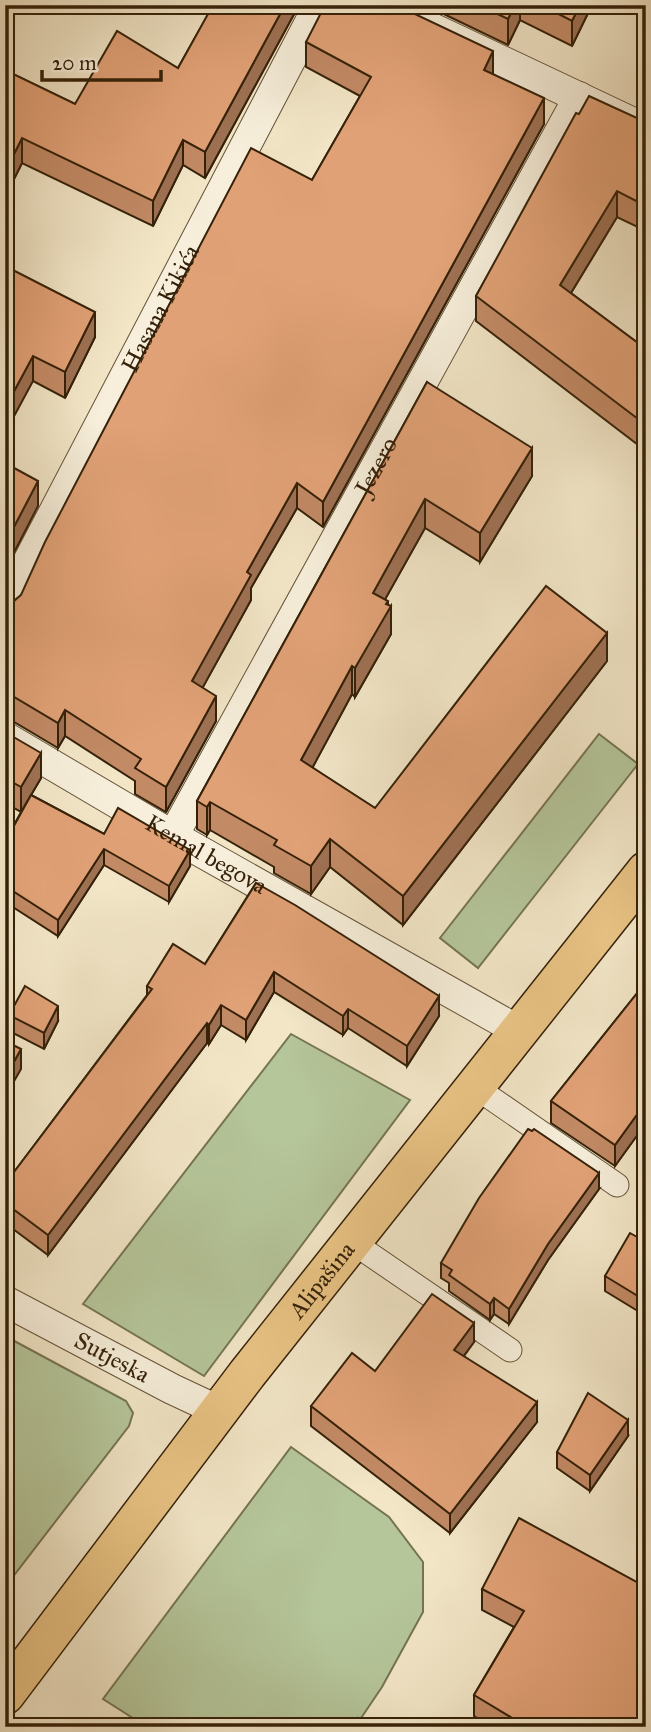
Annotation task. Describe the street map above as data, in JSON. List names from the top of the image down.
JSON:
{
  "streets": {
    "main road": ["Alipašina"],
    "street": [
      "Hasana Kikića",
      "Jezero",
      "Kemal begova",
      "Sutjeska"
    ]
  },
  "crossings": [
    ["Jezero", "Kemal begova"],
    ["Kemal begova", "Alipašina"],
    ["Alipašina", "Sutjeska"]
  ],
  "scale_bar": "20 m"
}
